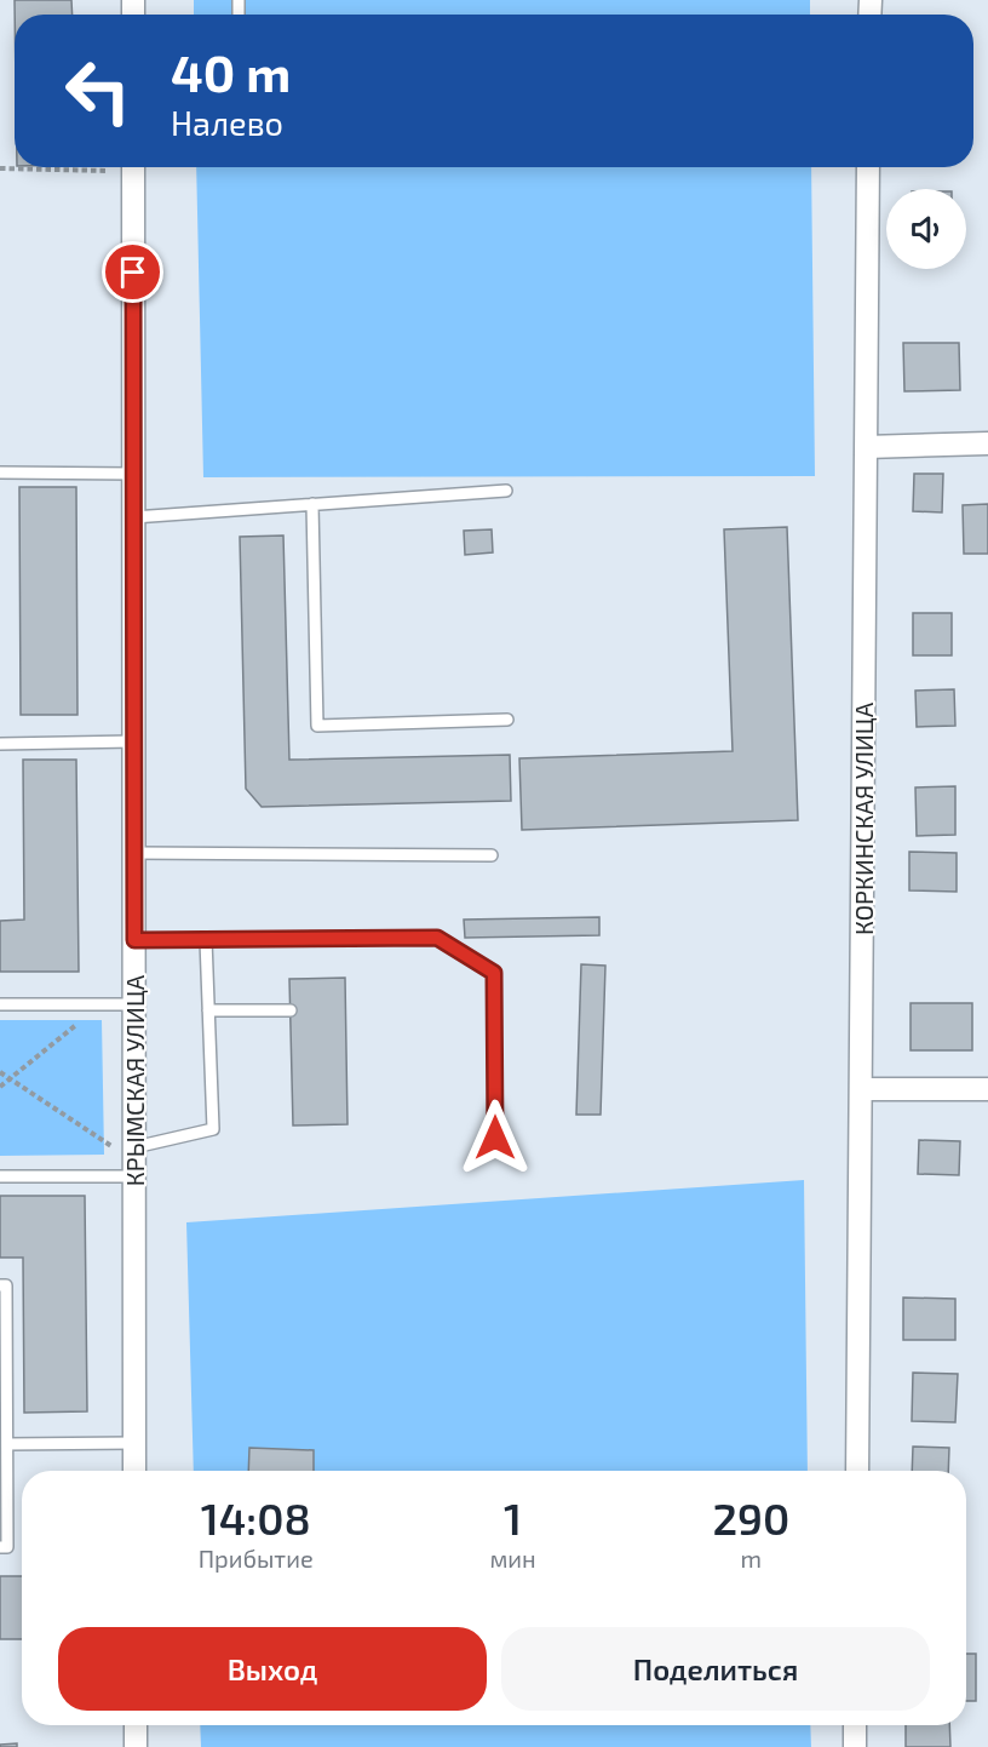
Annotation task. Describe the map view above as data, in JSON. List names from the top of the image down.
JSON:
{
  "streets": {
    "street": ["КОРКИНСКАЯ УЛИЦА", "КРЫМСКАЯ УЛИЦА"]
  },
  "page": {
    "turn": ["40 m", "Налево"],
    "eta": [
      "14:08",
      "Прибытие",
      "1",
      "мин",
      "290",
      "m"
    ],
    "buttons": ["Выход", "Поделиться"]
  }
}
